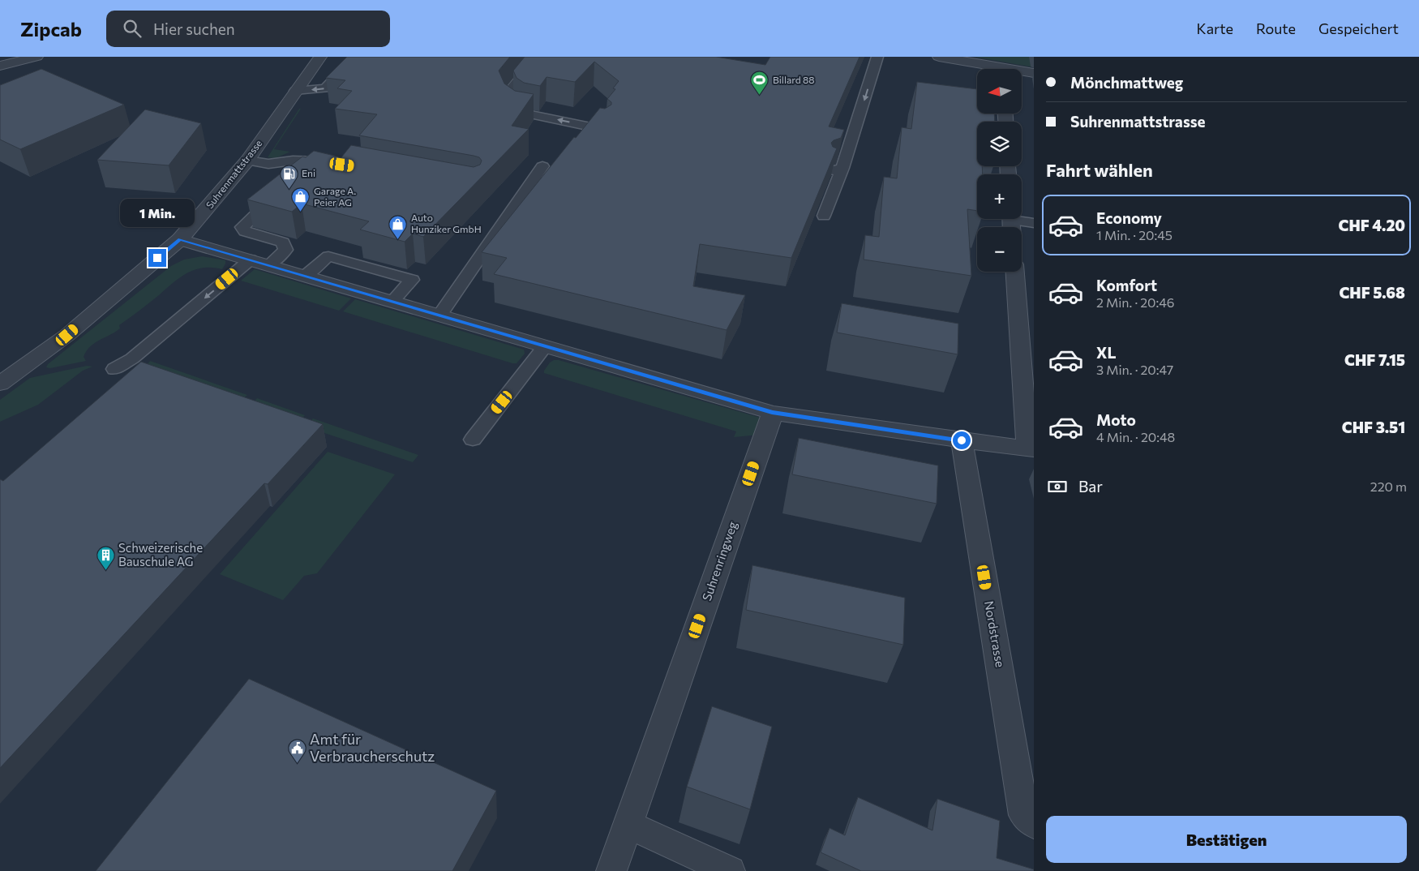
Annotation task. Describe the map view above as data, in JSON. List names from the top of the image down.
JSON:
{
  "streets": {
    "street": ["Suhrenmattstrasse", "Suhrenringweg", "Nordstrasse"]
  },
  "places": {
    "sports": ["Billard 88"],
    "fuel station": ["Eni"],
    "shop": ["Garage A. Peier AG", "Auto Hunziker GmbH"],
    "building": ["Schweizerische Bauschule AG"],
    "public building": ["Amt für Verbraucherschutz"]
  },
  "north": "left",
  "page": {
    "header": "Zipcab",
    "search": "Hier suchen",
    "nav": ["Karte", "Route", "Gespeichert"],
    "banner": ["Mönchmattweg", "Suhrenmattstrasse"],
    "map_buttons": ["+", "−"],
    "heading": "Fahrt wählen",
    "list": [
      {
        "name": "Economy",
        "note": "1 Min. · 20:45",
        "value": "CHF 4.20"
      },
      {
        "name": "Komfort",
        "note": "2 Min. · 20:46",
        "value": "CHF 5.68"
      },
      {
        "name": "XL",
        "note": "3 Min. · 20:47",
        "value": "CHF 7.15"
      },
      {
        "name": "Moto",
        "note": "4 Min. · 20:48",
        "value": "CHF 3.51"
      }
    ],
    "bubble": "1 Min.",
    "pay": ["Bar", "220 m"],
    "buttons": "Bestätigen"
  }
}
